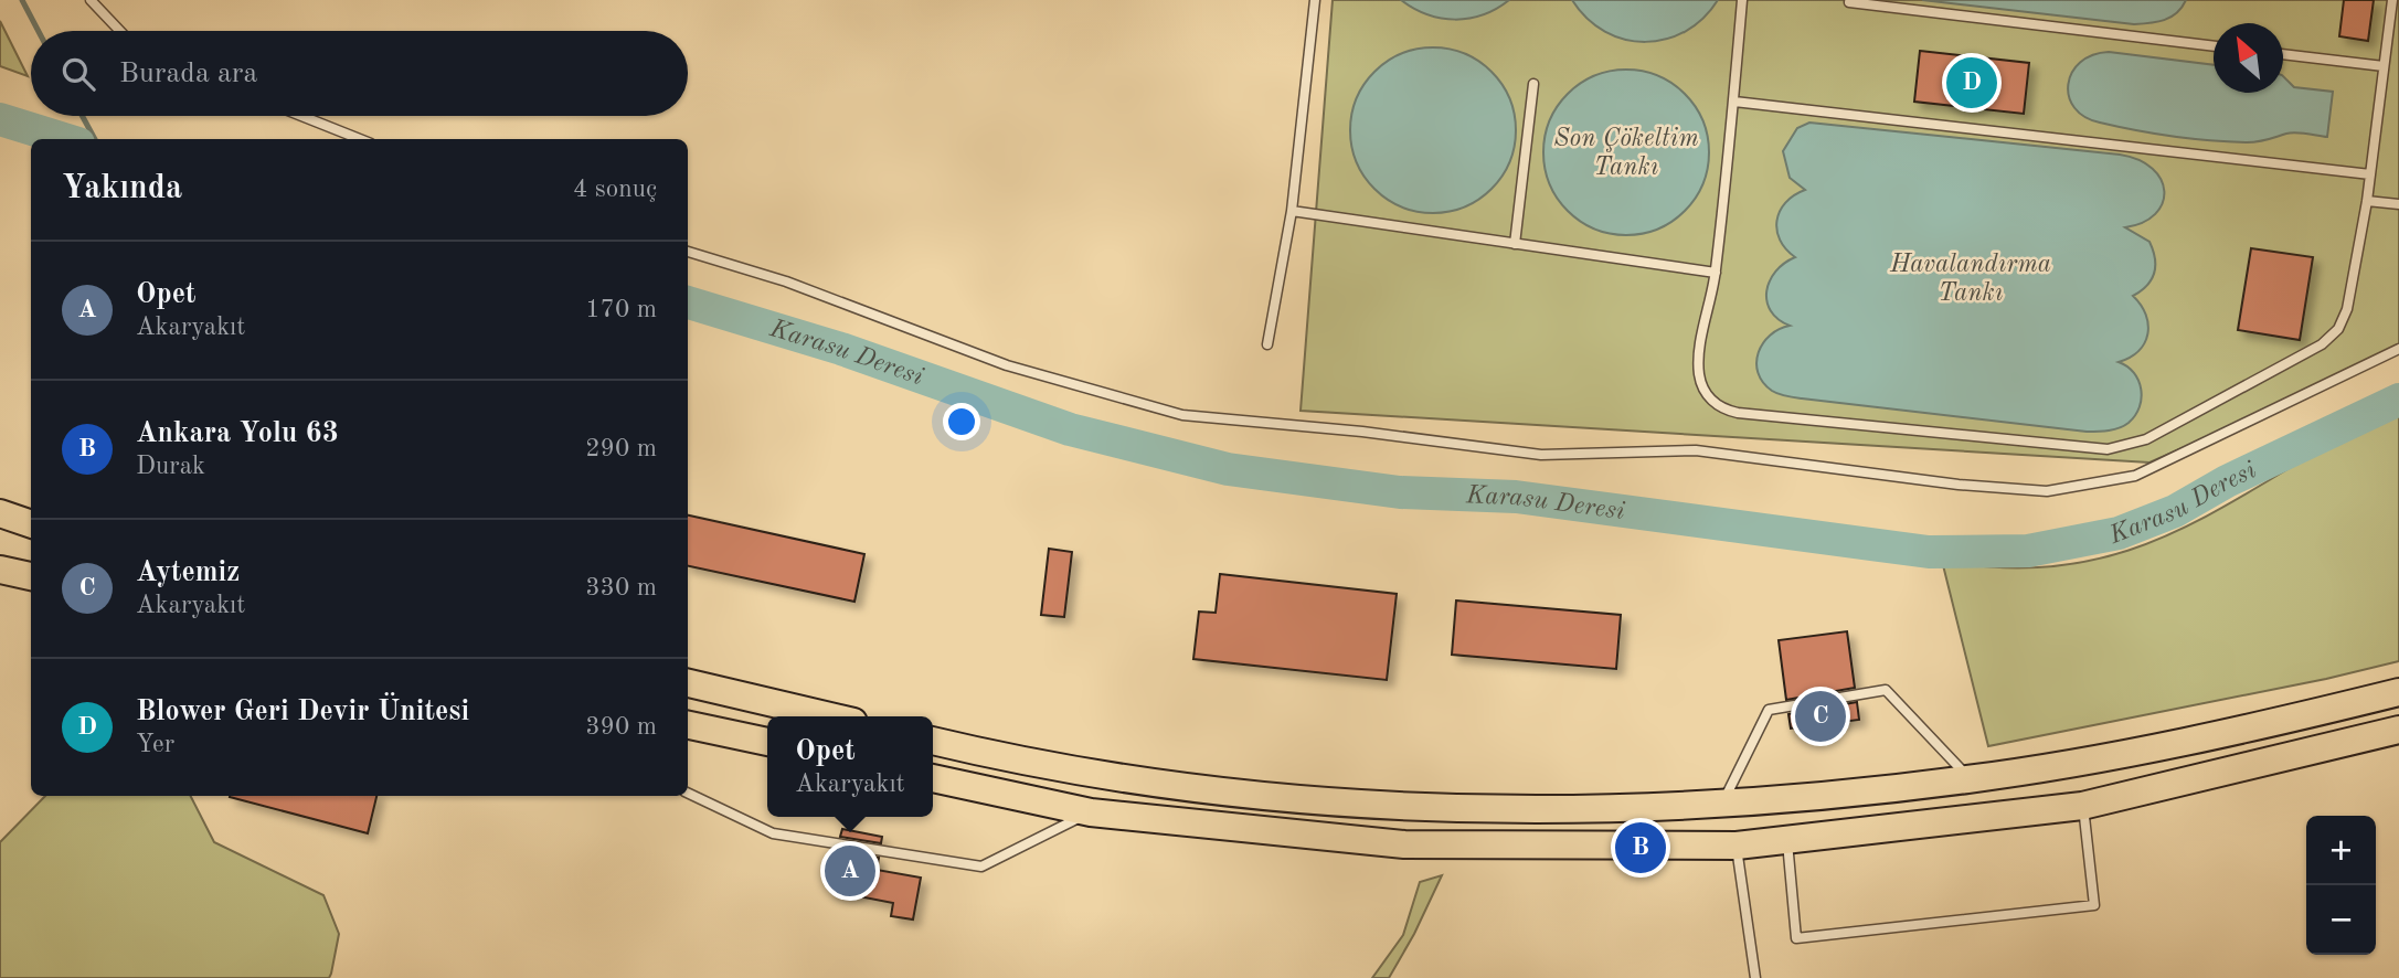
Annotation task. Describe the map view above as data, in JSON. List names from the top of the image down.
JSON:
{
  "water": ["Son Çökeltim Tankı", "Havalandırma Tankı", "Karasu Deresi"],
  "north": "top left",
  "page": {
    "search": "Burada ara",
    "pins": [
      "D",
      "C",
      "B",
      "A"
    ],
    "heading": ["Yakında", "4 sonuç"],
    "list": [
      {
        "mark": "A",
        "name": "Opet",
        "note": "Akaryakıt",
        "value": "170 m"
      },
      {
        "mark": "B",
        "name": "Ankara Yolu 63",
        "note": "Durak",
        "value": "290 m"
      },
      {
        "mark": "C",
        "name": "Aytemiz",
        "note": "Akaryakıt",
        "value": "330 m"
      },
      {
        "mark": "D",
        "name": "Blower Geri Devir Ünitesi",
        "note": "Yer",
        "value": "390 m"
      }
    ],
    "popup": ["Opet", "Akaryakıt"],
    "map_buttons": ["+", "−"]
  }
}
